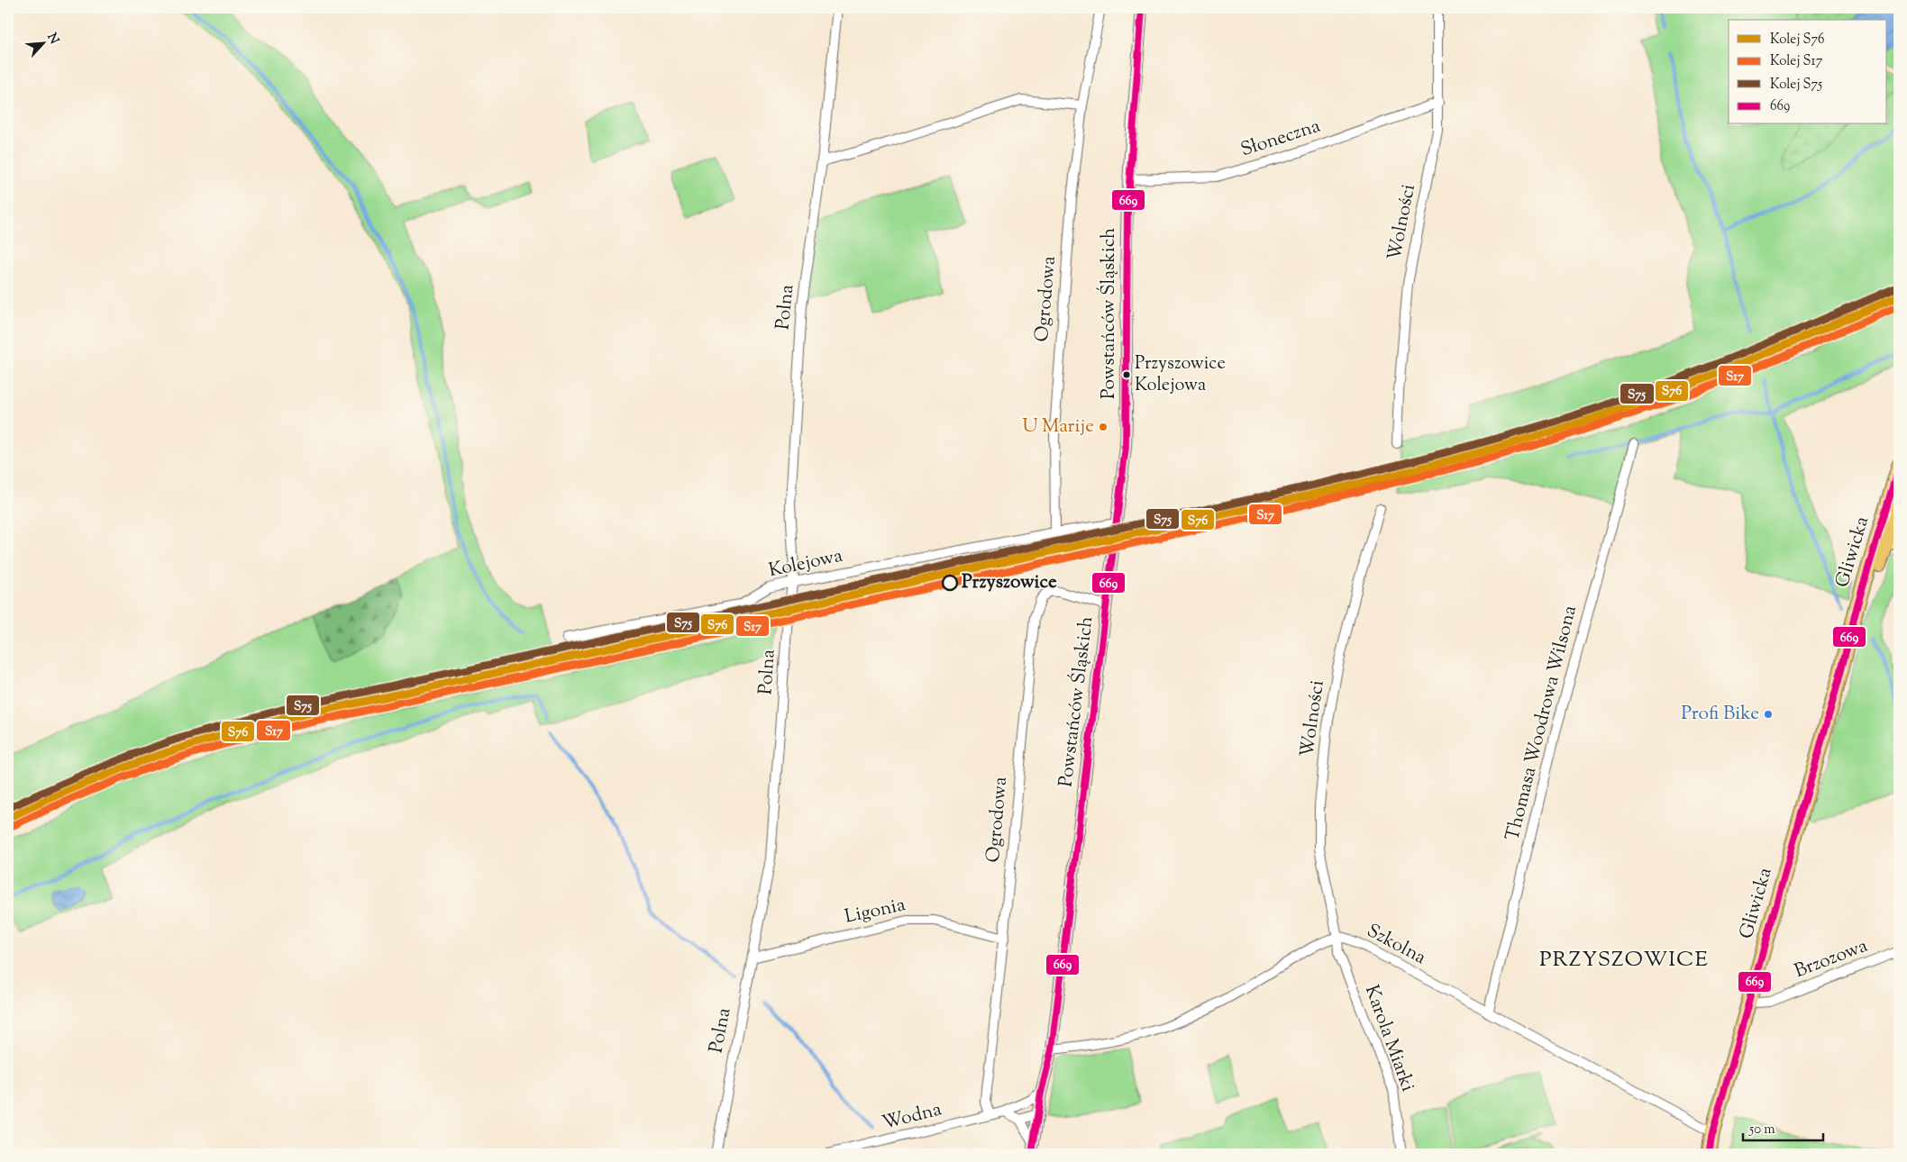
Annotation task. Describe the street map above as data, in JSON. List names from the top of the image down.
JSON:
{
  "streets": {
    "main road": ["Gliwicka"],
    "street": [
      "Słoneczna",
      "Wolności",
      "Ogrodowa",
      "Polna",
      "Powstańców Śląskich",
      "Kolejowa",
      "Thomasa Woodrowa Wilsona",
      "Ligonia",
      "Szkolna",
      "Brzozowa",
      "Karola Miarki",
      "Wodna"
    ]
  },
  "crossings": [
    ["Słoneczna", "Wolności"],
    ["Słoneczna", "Powstańców Śląskich"],
    ["Wolności", "Szkolna"],
    ["Wolności", "Karola Miarki"],
    ["Ogrodowa", "Powstańców Śląskich"],
    ["Ogrodowa", "Kolejowa"],
    ["Ogrodowa", "Ligonia"],
    ["Ogrodowa", "Wodna"],
    ["Polna", "Kolejowa"],
    ["Polna", "Ligonia"],
    ["Powstańców Śląskich", "Szkolna"],
    ["Powstańców Śląskich", "Wodna"],
    ["Gliwicka", "Szkolna"],
    ["Gliwicka", "Brzozowa"],
    ["Thomasa Woodrowa Wilsona", "Szkolna"],
    ["Szkolna", "Karola Miarki"]
  ],
  "districts": ["PRZYSZOWICE"],
  "places": [
    "Przyszowice Kolejowa",
    "U Marije",
    "Przyszowice",
    "Profi Bike"
  ],
  "lines": [
    "transit line 669",
    "rail line S75",
    "rail line S76",
    "rail line S17"
  ],
  "legend": [
    "Kolej S76",
    "Kolej S17",
    "Kolej S75",
    "669"
  ],
  "scale_bar": "50 m",
  "north": "top right"
}
